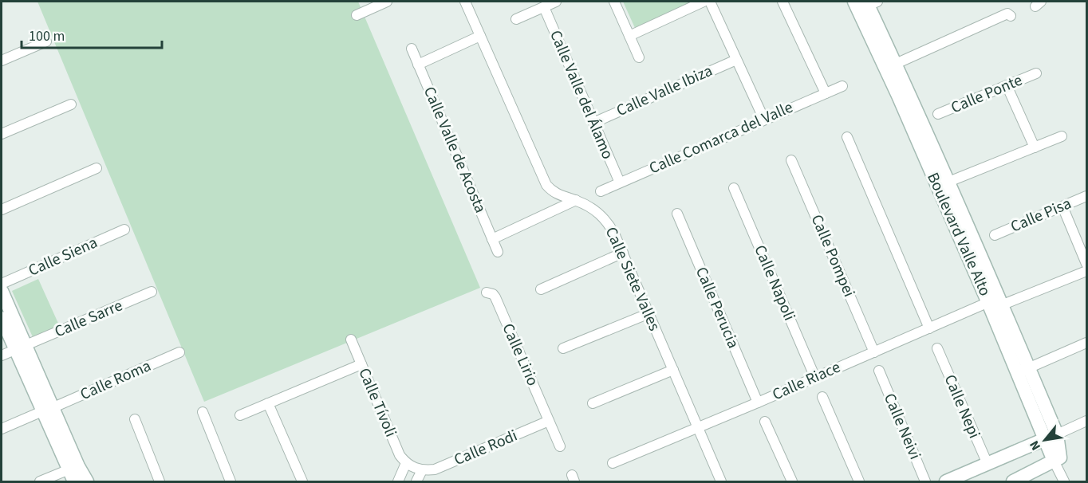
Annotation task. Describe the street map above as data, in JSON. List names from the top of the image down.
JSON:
{
  "streets": {
    "street": [
      "Calle Valle Ibiza",
      "Calle Ponte",
      "Calle Valle del Álamo",
      "Calle Comarca del Valle",
      "Calle Valle de Acosta",
      "Calle Pisa",
      "Boulevard Valle Alto",
      "Calle Pompei",
      "Calle Siena",
      "Calle Siete Valles",
      "Calle Napoli",
      "Calle Perucia",
      "Calle Sarre",
      "Calle Lirio",
      "Calle Roma",
      "Calle Riace",
      "Calle Tívoli",
      "Calle Nepi",
      "Calle Neivi",
      "Calle Rodi"
    ]
  },
  "crossings": [
    ["Calle Valle Ibiza", "Calle Valle del Álamo"],
    ["Calle Valle del Álamo", "Calle Comarca del Valle"],
    ["Boulevard Valle Alto", "Calle Riace"],
    ["Calle Pompei", "Calle Riace"],
    ["Calle Siete Valles", "Calle Riace"],
    ["Calle Napoli", "Calle Riace"],
    ["Calle Perucia", "Calle Riace"],
    ["Calle Lirio", "Calle Rodi"]
  ],
  "scale_bar": "100 m",
  "north": "bottom left"
}
